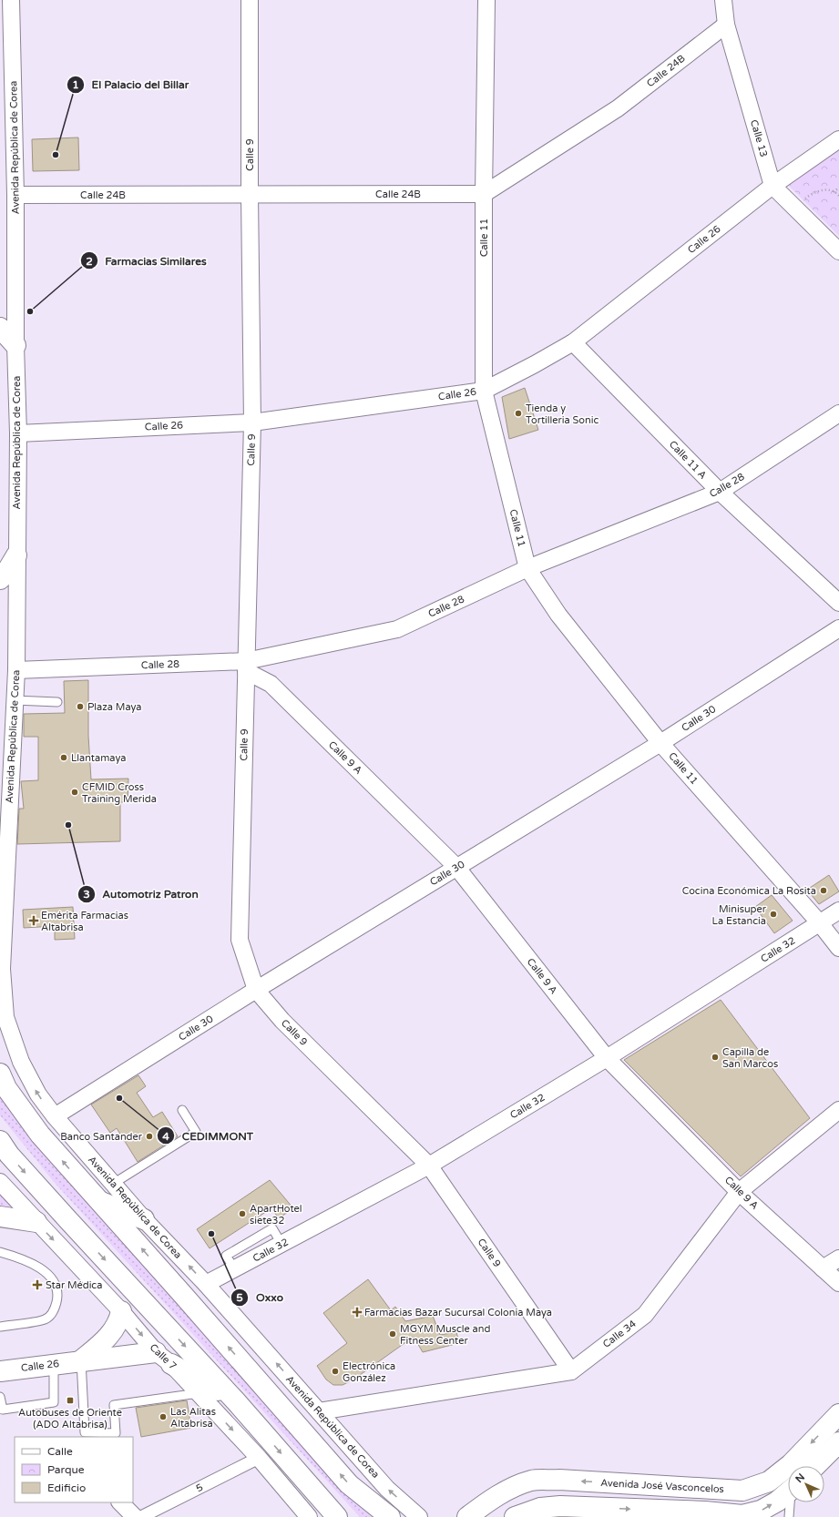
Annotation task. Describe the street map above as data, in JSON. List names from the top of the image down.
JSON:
{
  "streets": {
    "main road": ["Calle 26", "Avenida José Vasconcelos"],
    "street": [
      "Calle 24B",
      "Calle 13",
      "Avenida República de Corea",
      "Calle 9",
      "Calle 11",
      "Calle 11 A",
      "Calle 28",
      "Calle 30",
      "Calle 9 A",
      "Calle 32",
      "Calle 34",
      "Calle 7",
      "5"
    ]
  },
  "crossings": [
    ["Calle 24B", "Calle 13"],
    ["Calle 24B", "Avenida República de Corea"],
    ["Calle 24B", "Calle 9"],
    ["Calle 24B", "Calle 11"],
    ["Calle 13", "Calle 26"],
    ["Avenida República de Corea", "Calle 26"],
    ["Avenida República de Corea", "Calle 28"],
    ["Avenida República de Corea", "Calle 30"],
    ["Avenida República de Corea", "Calle 32"],
    ["Avenida República de Corea", "Calle 34"],
    ["Calle 9", "Calle 26"],
    ["Calle 9", "Calle 28"],
    ["Calle 9", "Calle 30"],
    ["Calle 9", "Calle 9 A"],
    ["Calle 9", "Calle 32"],
    ["Calle 9", "Calle 34"],
    ["Calle 11", "Calle 26"],
    ["Calle 11", "Calle 28"],
    ["Calle 11", "Calle 30"],
    ["Calle 11", "Calle 32"],
    ["Calle 26", "Calle 11 A"],
    ["Calle 26", "Calle 7"],
    ["Calle 11 A", "Calle 28"],
    ["Calle 28", "Calle 9 A"],
    ["Calle 30", "Calle 9 A"],
    ["Calle 9 A", "Calle 32"],
    ["Calle 9 A", "Calle 34"],
    ["Calle 7", "5"]
  ],
  "one_way": ["Avenida República de Corea", "Calle 7"],
  "places": {
    "other": [
      "El Palacio del Billar",
      "Farmacias Similares",
      "Tienda y Tortilleria Sonic",
      "Plaza Maya",
      "Llantamaya",
      "CFMID Cross Training Merida",
      "Automotriz Patron",
      "Cocina Económica La Rosita",
      "Minisuper La Estancia",
      "Capilla de San Marcos",
      "CEDIMMONT",
      "Banco Santander",
      "ApartHotel siete32",
      "Oxxo",
      "MGYM Muscle and Fitness Center",
      "Electrónica González",
      "Las Alitas Altabrisa"
    ],
    "health": ["Emérita Farmacias Altabrisa", "Star Médica", "Farmacias Bazar Sucursal Colonia Maya"],
    "transit": ["Autobuses de Oriente (ADO Altabrisa)"]
  },
  "legend": ["Calle", "Parque", "Edificio"],
  "north": "top left"
}
